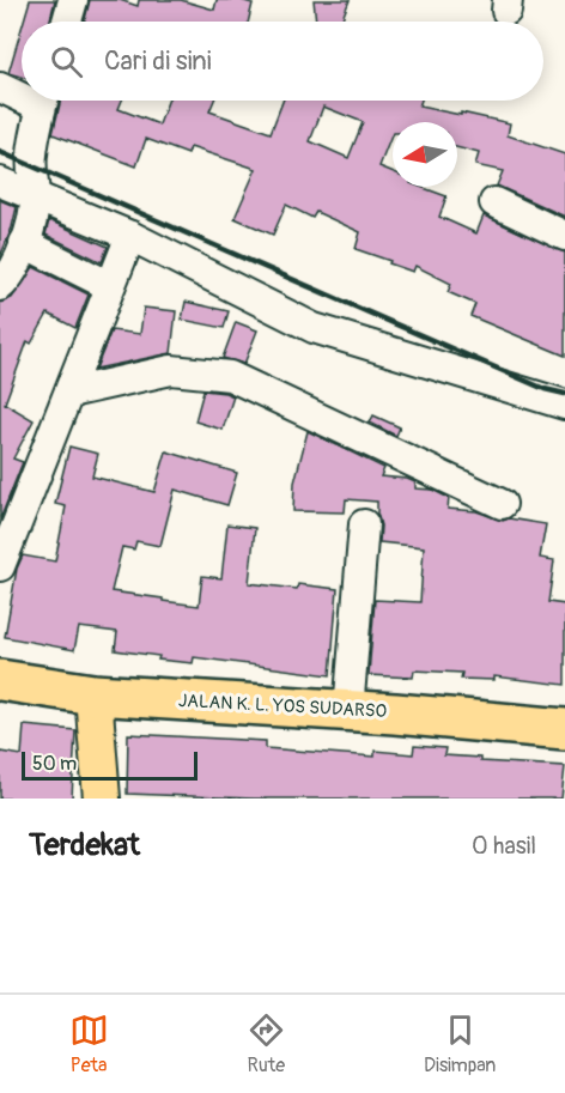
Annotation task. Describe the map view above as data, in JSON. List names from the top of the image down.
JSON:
{
  "streets": {
    "highway": ["JALAN K. L. YOS SUDARSO"]
  },
  "scale_bar": "50 m",
  "north": "left",
  "page": {
    "search": "Cari di sini",
    "scale": "50 m",
    "heading": ["Terdekat", "0 hasil"],
    "nav": ["Peta", "Rute", "Disimpan"]
  }
}
